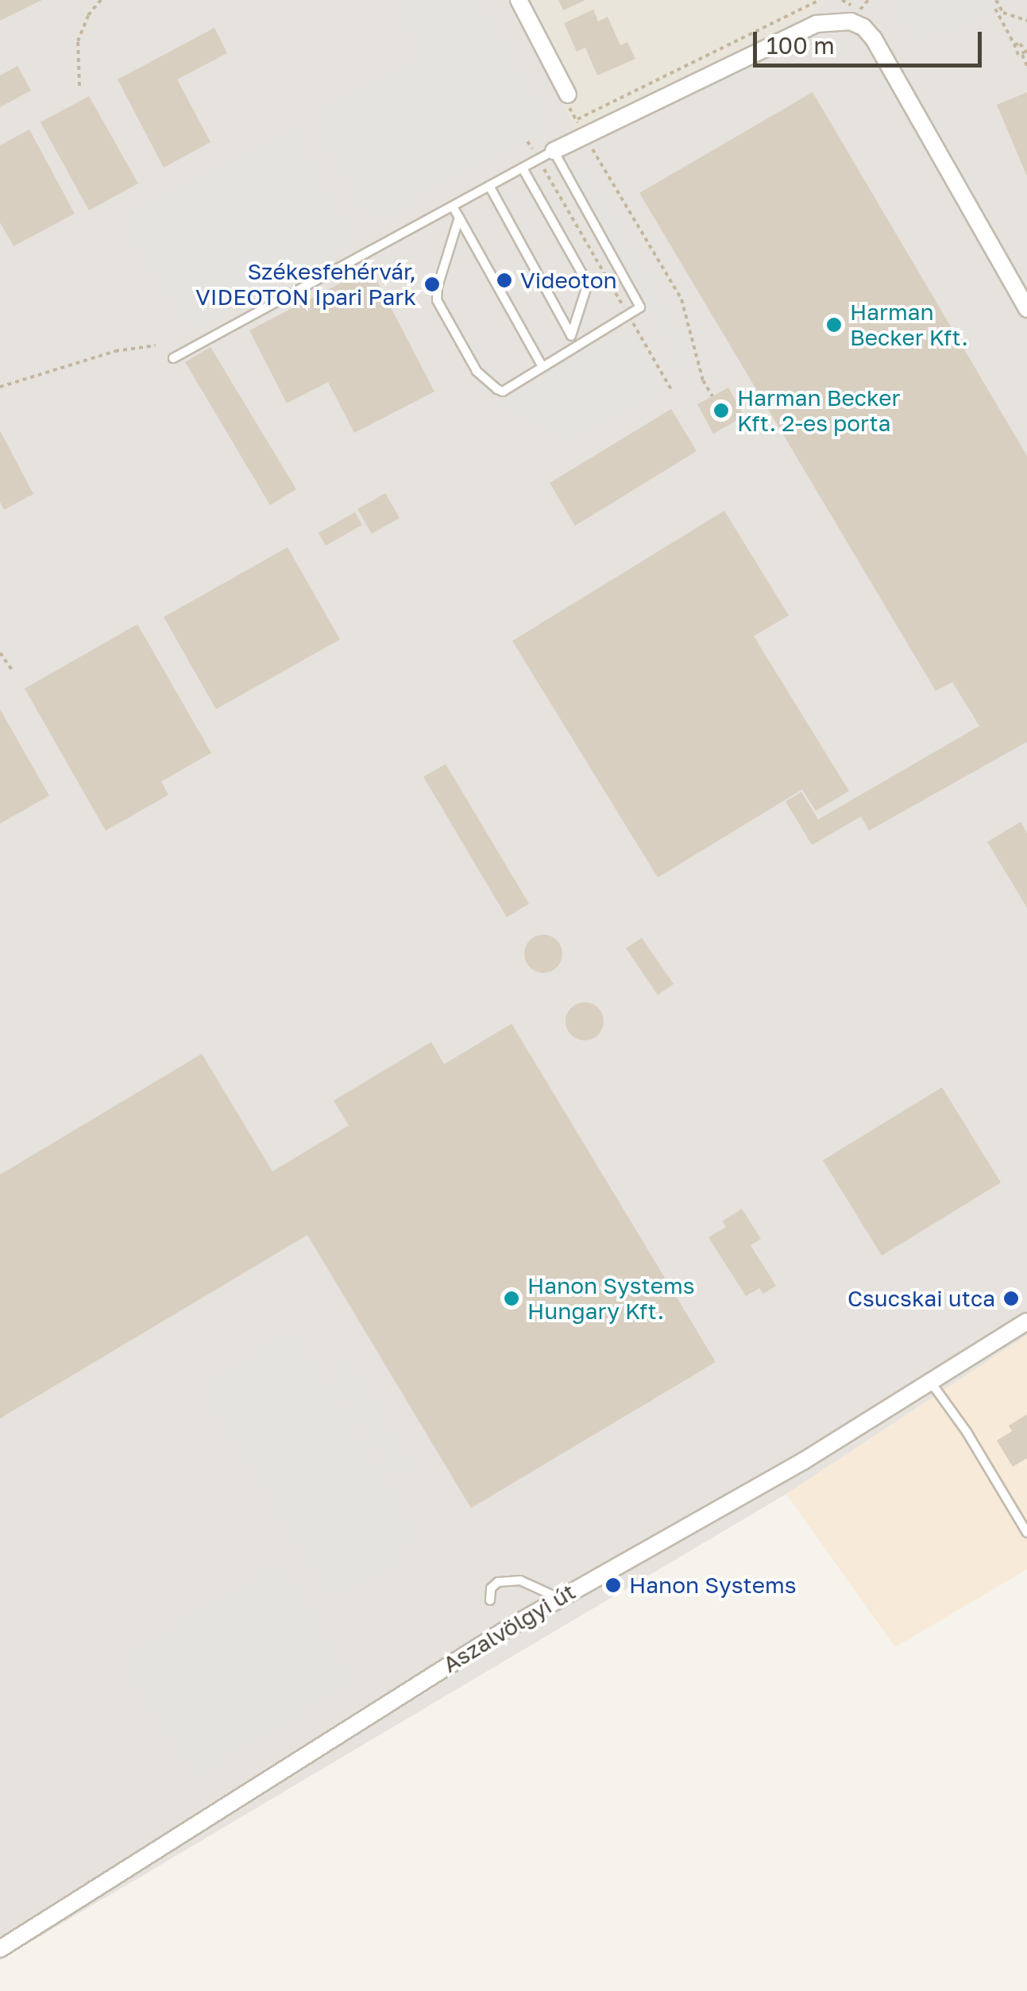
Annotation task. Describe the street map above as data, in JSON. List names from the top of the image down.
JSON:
{
  "streets": {
    "street": ["Aszalvölgyi út"]
  },
  "places": [
    "Videoton",
    "Székesfehérvár, VIDEOTON Ipari Park",
    "Harman Becker Kft.",
    "Harman Becker Kft. 2-es porta",
    "Hanon Systems Hungary Kft.",
    "Csucskai utca",
    "Hanon Systems"
  ],
  "scale_bar": "100 m"
}
